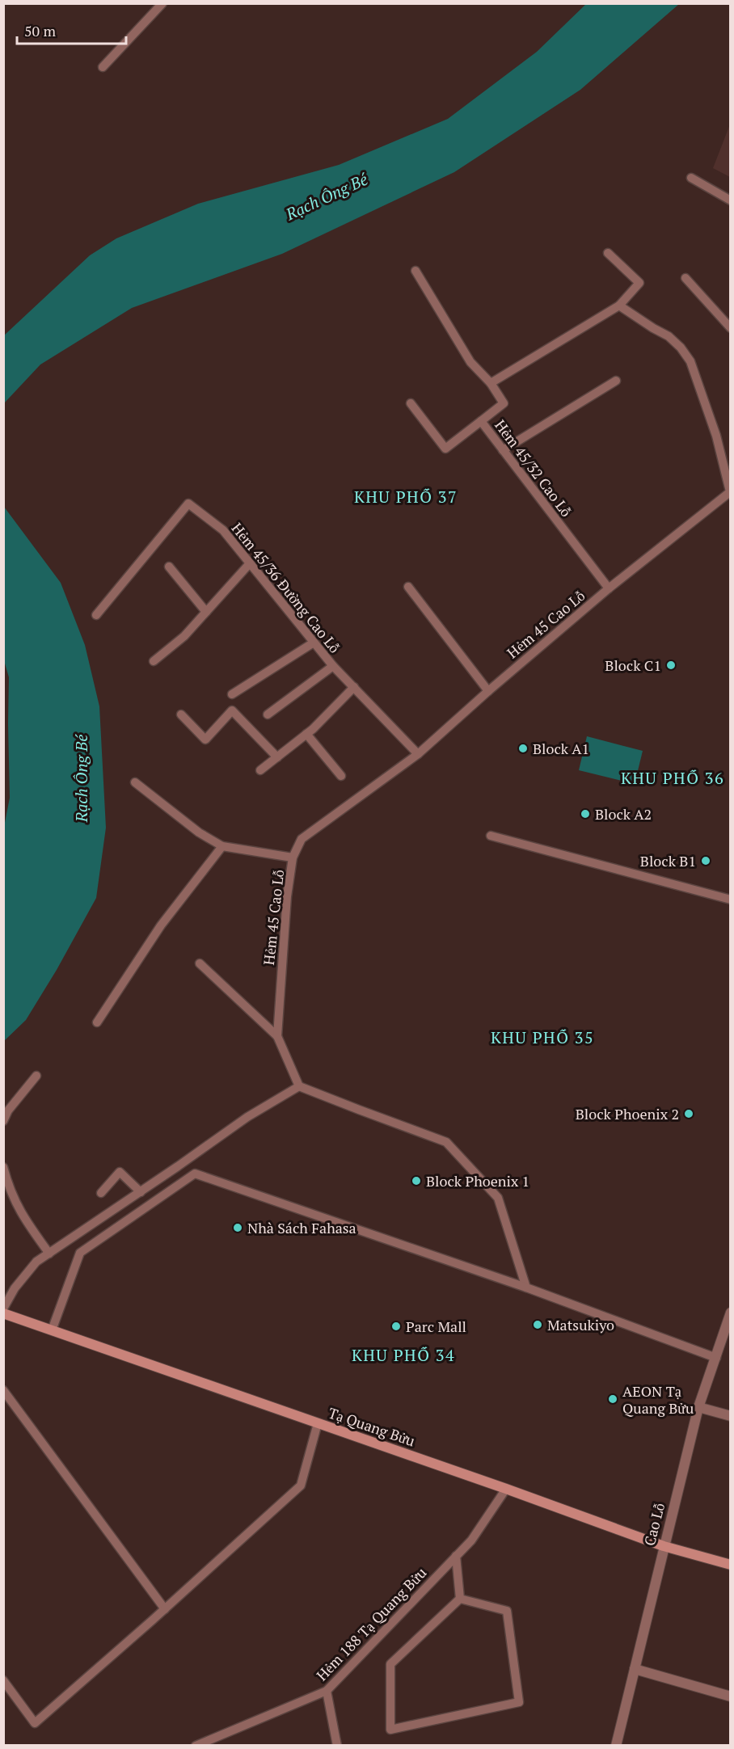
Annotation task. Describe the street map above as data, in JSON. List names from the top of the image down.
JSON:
{
  "streets": {
    "main road": ["Tạ Quang Bửu"],
    "street": ["Cao Lỗ"],
    "lane": [
      "Hẻm 45/32 Cao Lỗ",
      "Hẻm 45/36 Đường Cao Lỗ",
      "Hẻm 45 Cao Lỗ",
      "Hẻm 188 Tạ Quang Bửu"
    ]
  },
  "crossings": [
    ["Hẻm 45/32 Cao Lỗ", "Hẻm 45 Cao Lỗ"],
    ["Hẻm 45/36 Đường Cao Lỗ", "Hẻm 45 Cao Lỗ"],
    ["Tạ Quang Bửu", "Cao Lỗ"],
    ["Tạ Quang Bửu", "Hẻm 188 Tạ Quang Bửu"]
  ],
  "districts": [
    "KHU PHỐ 37",
    "KHU PHỐ 36",
    "KHU PHỐ 35",
    "KHU PHỐ 34"
  ],
  "water": ["Rạch Ông Bé"],
  "places": [
    "Block C1",
    "Block A1",
    "Block A2",
    "Block B1",
    "Block Phoenix 2",
    "Block Phoenix 1",
    "Nhà Sách Fahasa",
    "Matsukiyo",
    "Parc Mall",
    "AEON Tạ Quang Bửu"
  ],
  "scale_bar": "50 m"
}
